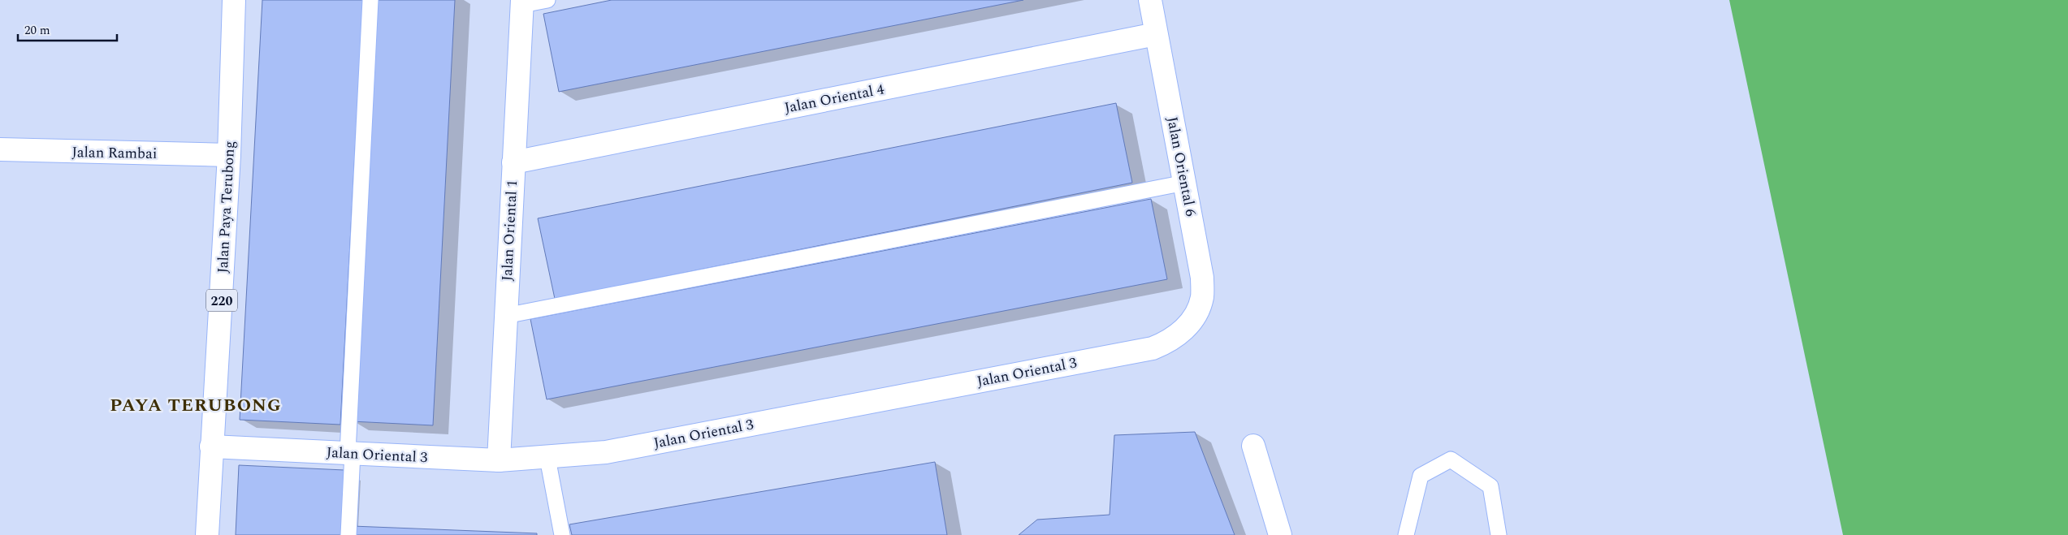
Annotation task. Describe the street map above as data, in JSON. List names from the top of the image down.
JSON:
{
  "streets": {
    "street": [
      "Jalan Oriental 4",
      "Jalan Rambai",
      "Jalan Oriental 6",
      "Jalan Paya Terubong",
      "Jalan Oriental 1",
      "220",
      "Jalan Oriental 3"
    ]
  },
  "crossings": [
    ["Jalan Oriental 4", "Jalan Oriental 6"],
    ["Jalan Oriental 4", "Jalan Oriental 1"],
    ["Jalan Rambai", "Jalan Paya Terubong"],
    ["Jalan Oriental 6", "Jalan Oriental 3"],
    ["Jalan Paya Terubong", "Jalan Oriental 3"],
    ["Jalan Oriental 1", "Jalan Oriental 3"]
  ],
  "districts": ["PAYA TERUBONG"],
  "scale_bar": "20 m"
}
